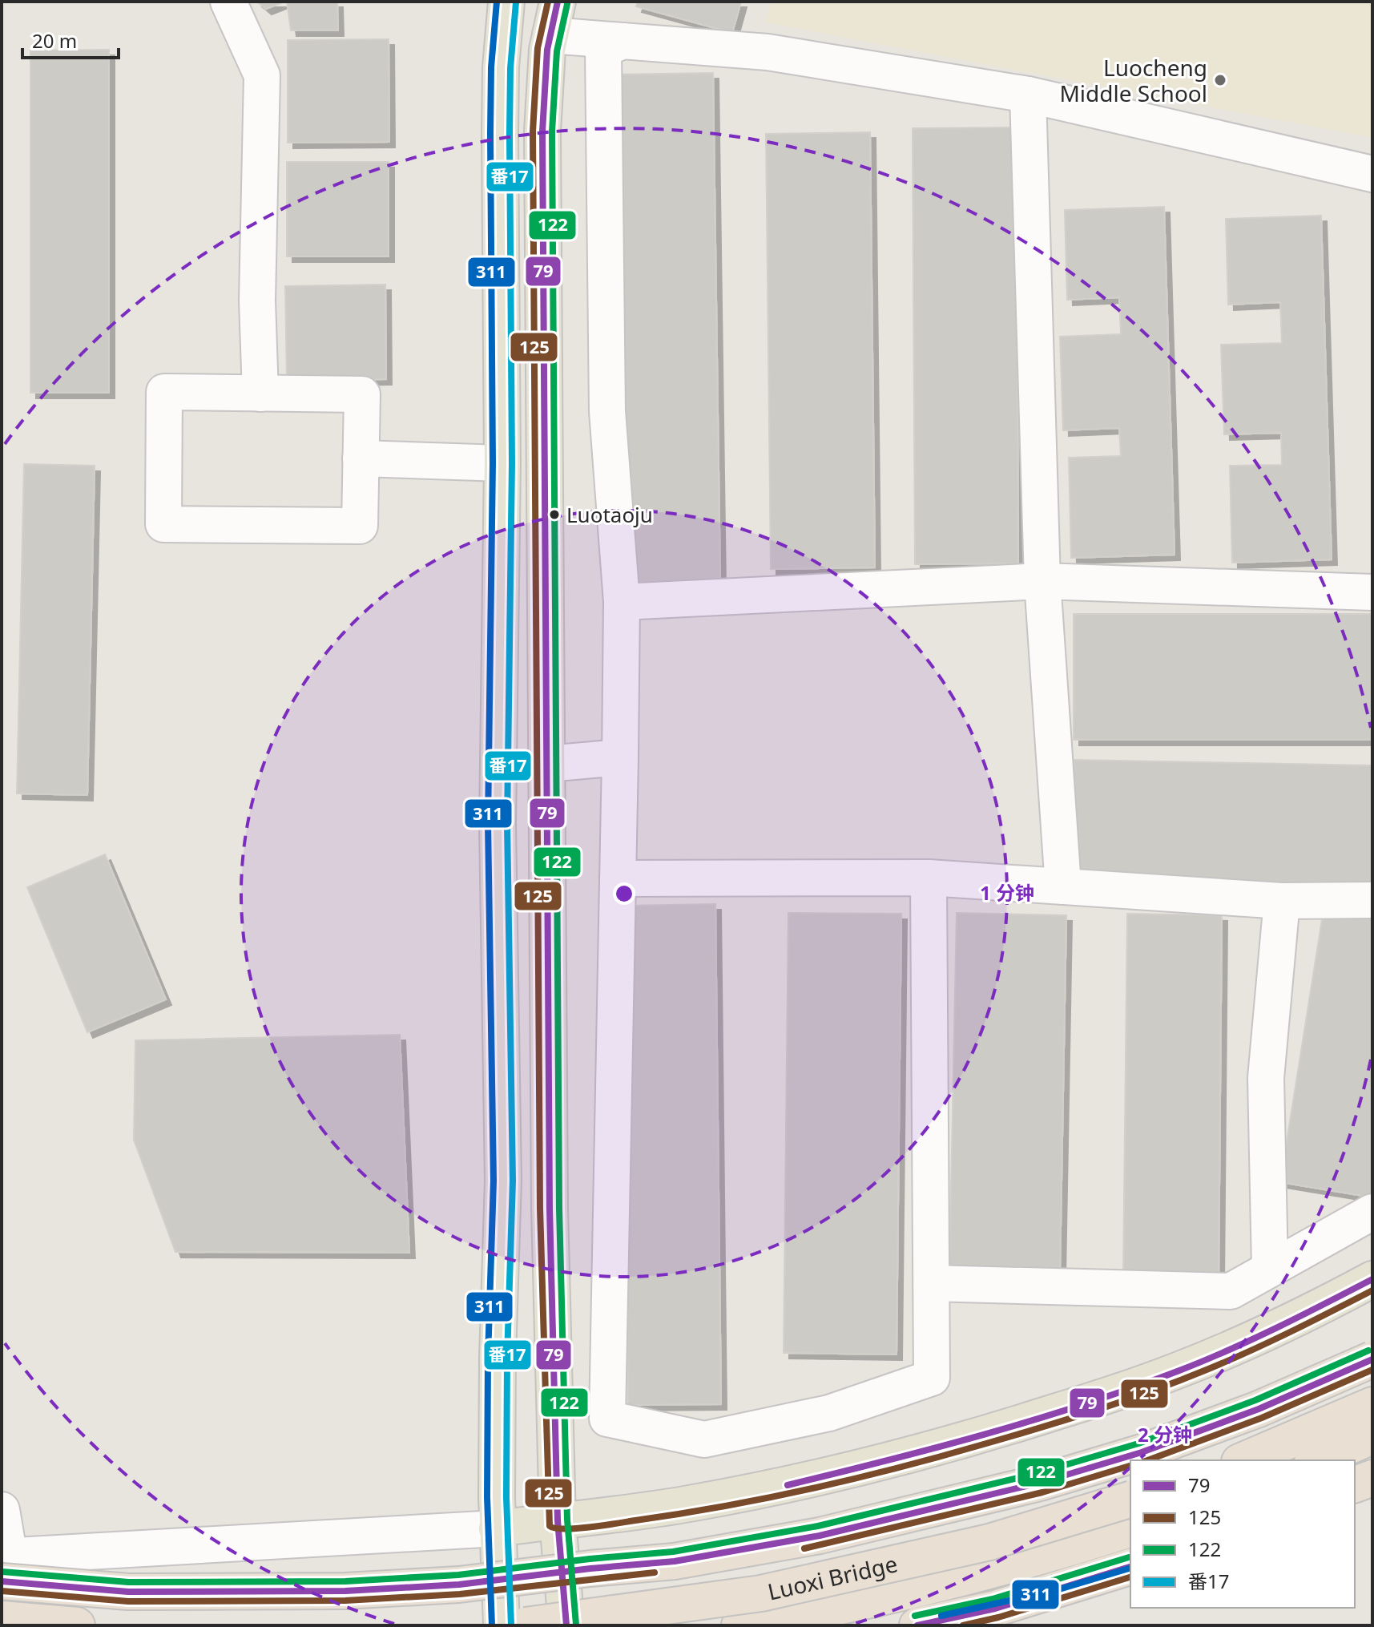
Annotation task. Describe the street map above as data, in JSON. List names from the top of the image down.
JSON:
{
  "streets": {
    "highway": ["Luoxi Bridge"]
  },
  "places": ["Luocheng Middle School", "Luotaoju"],
  "lines": [
    "transit line 79",
    "transit line 125",
    "transit line 311",
    "transit line 番17",
    "transit line 122"
  ],
  "legend": [
    "79",
    "125",
    "122",
    "番17"
  ],
  "scale_bar": "20 m",
  "rings": ["1 分钟", "2 分钟"]
}
